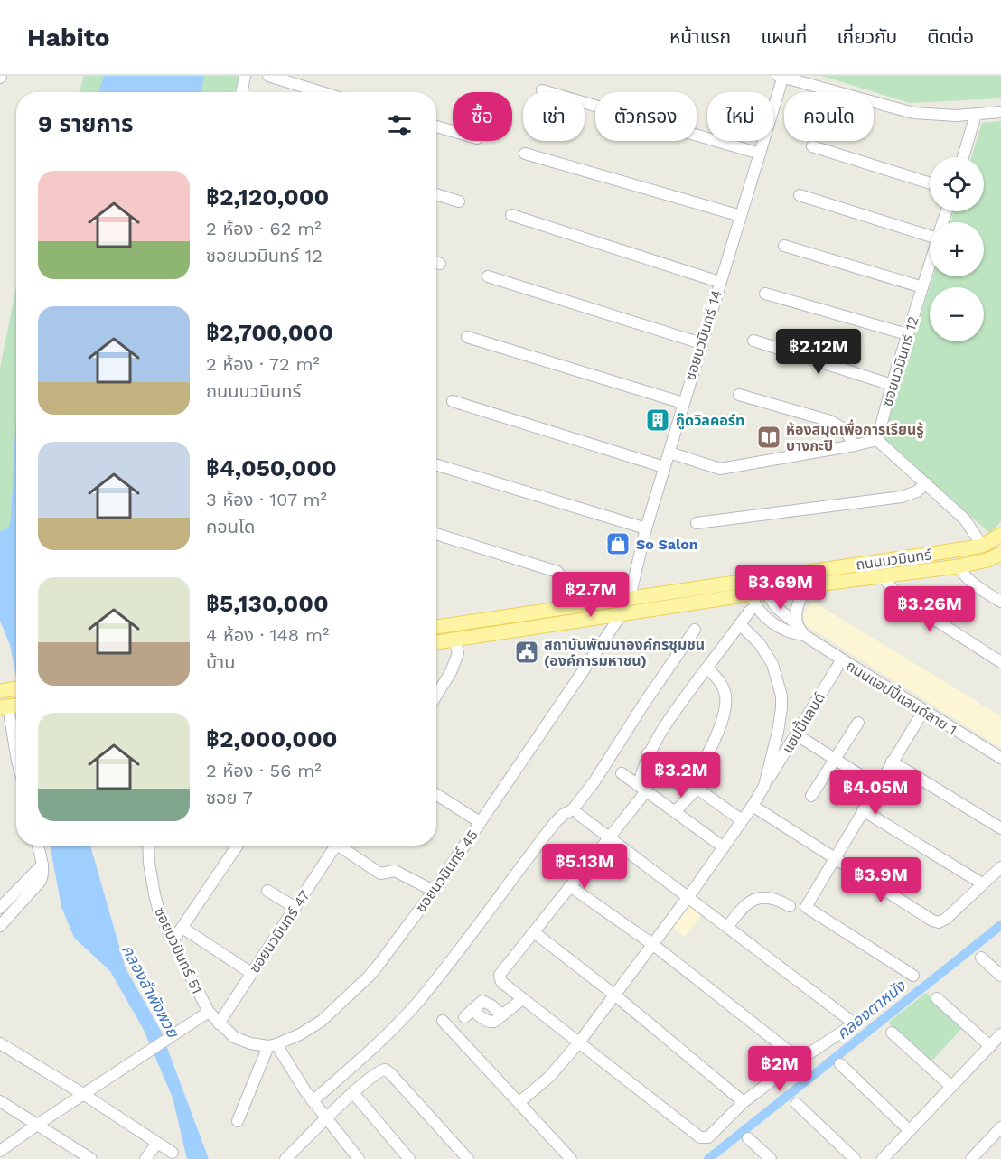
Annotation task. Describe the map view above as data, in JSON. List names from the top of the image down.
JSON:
{
  "streets": {
    "main road": ["ถนนนวมินทร์"],
    "street": [
      "ซอยนวมินทร์ 14",
      "ซอยนวมินทร์ 12",
      "ถนนแฮปปี้แลนด์สาย 1",
      "แฮปปี้แลนด์",
      "ซอยนวมินทร์ 45",
      "ซอยนวมินทร์ 47",
      "ซอยนวมินทร์ 51"
    ]
  },
  "crossings": [
    ["ซอยนวมินทร์ 14", "ถนนนวมินทร์"],
    ["ถนนนวมินทร์", "ถนนแฮปปี้แลนด์สาย 1"],
    ["ถนนนวมินทร์", "ซอยนวมินทร์ 45"],
    ["ถนนแฮปปี้แลนด์สาย 1", "แฮปปี้แลนด์"],
    ["ซอยนวมินทร์ 47", "ซอยนวมินทร์ 51"]
  ],
  "water": ["คลองลำพังพวย", "คลองตาหนัง"],
  "places": {
    "building": ["กู๊ดวิลคอร์ท"],
    "library": ["ห้องสมุดเพื่อการเรียนรู้ บางกะปิ"],
    "shop": ["So Salon"],
    "public building": ["สถาบันพัฒนาองค์กรชุมชน (องค์การมหาชน)"]
  },
  "page": {
    "header": "Habito",
    "nav": [
      "หน้าแรก",
      "แผนที่",
      "เกี่ยวกับ",
      "ติดต่อ"
    ],
    "chip": [
      "ซื้อ",
      "เช่า",
      "ตัวกรอง",
      "ใหม่",
      "คอนโด"
    ],
    "heading": "9 รายการ",
    "map_buttons": ["+", "−"],
    "list": [
      {
        "name": "฿2,120,000",
        "note": "2 ห้อง · 62 m² · ซอยนวมินทร์ 12"
      },
      {
        "name": "฿2,700,000",
        "note": "2 ห้อง · 72 m² · ถนนนวมินทร์"
      },
      {
        "name": "฿4,050,000",
        "note": "3 ห้อง · 107 m² · คอนโด"
      },
      {
        "name": "฿5,130,000",
        "note": "4 ห้อง · 148 m² · บ้าน"
      },
      {
        "name": "฿2,000,000",
        "note": "2 ห้อง · 56 m² · ซอย 7"
      }
    ],
    "price": [
      "฿2.12M",
      "฿3.69M",
      "฿2.7M",
      "฿3.26M",
      "฿3.2M",
      "฿4.05M",
      "฿5.13M",
      "฿3.9M",
      "฿2M"
    ]
  }
}
